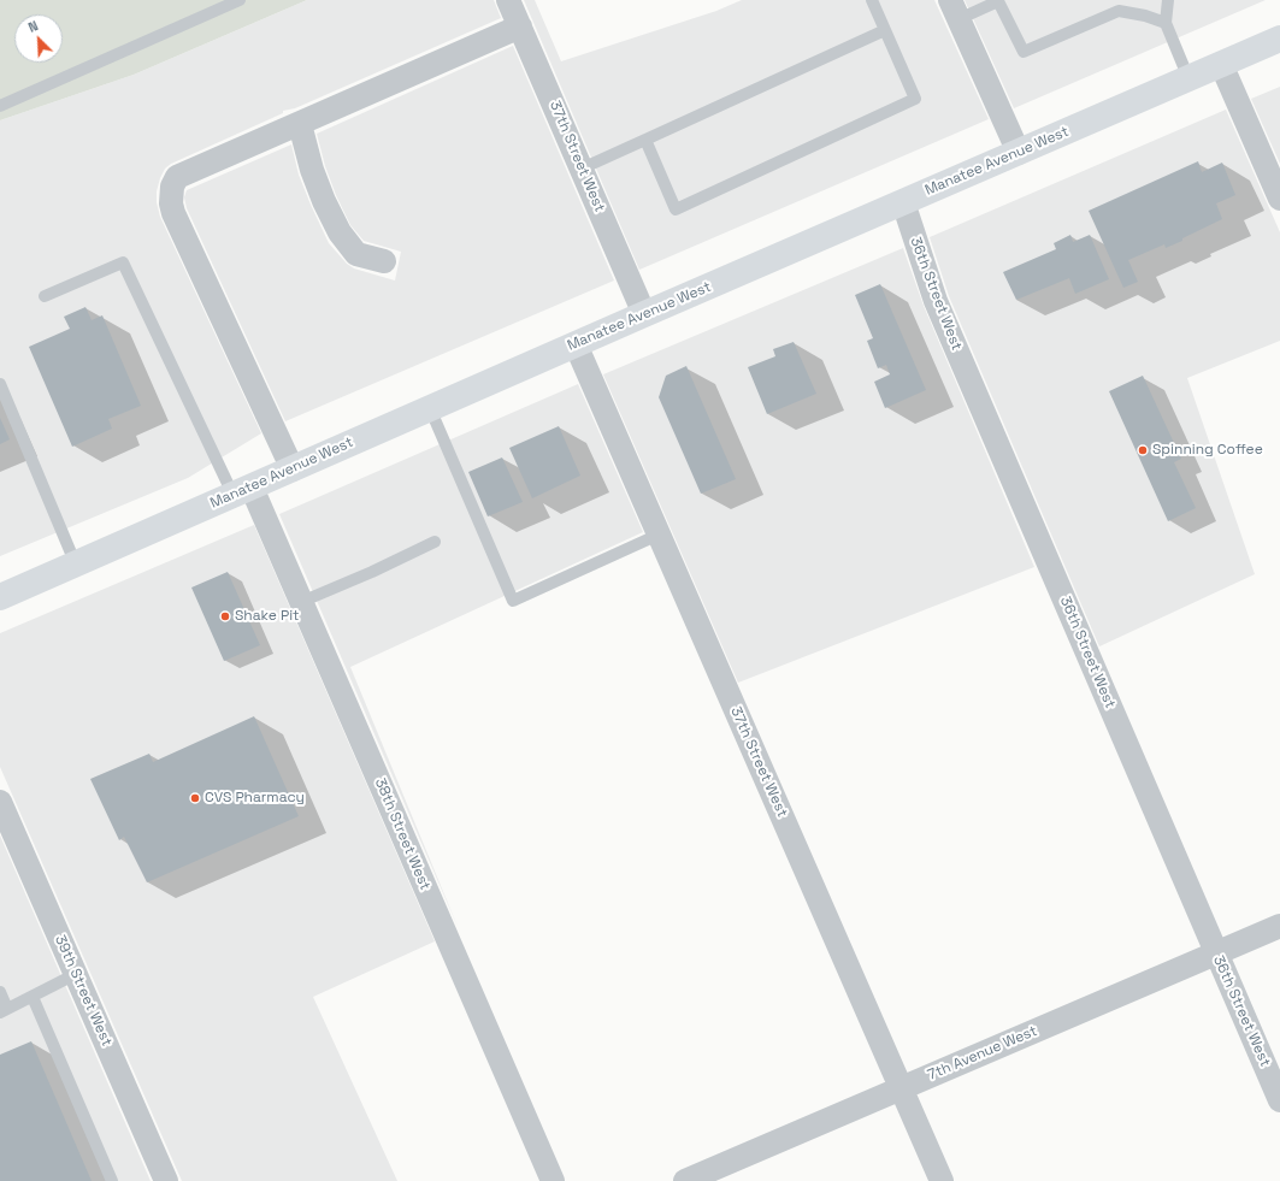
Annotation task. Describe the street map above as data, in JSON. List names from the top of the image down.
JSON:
{
  "streets": {
    "main road": ["Manatee Avenue West"],
    "street": [
      "37th Street West",
      "36th Street West",
      "38th Street West",
      "39th Street West",
      "7th Avenue West"
    ]
  },
  "crossings": [
    ["37th Street West", "Manatee Avenue West"],
    ["37th Street West", "7th Avenue West"],
    ["Manatee Avenue West", "36th Street West"],
    ["Manatee Avenue West", "38th Street West"],
    ["36th Street West", "7th Avenue West"]
  ],
  "places": ["Spinning Coffee", "Shake Pit", "CVS Pharmacy"],
  "north": "top left"
}
